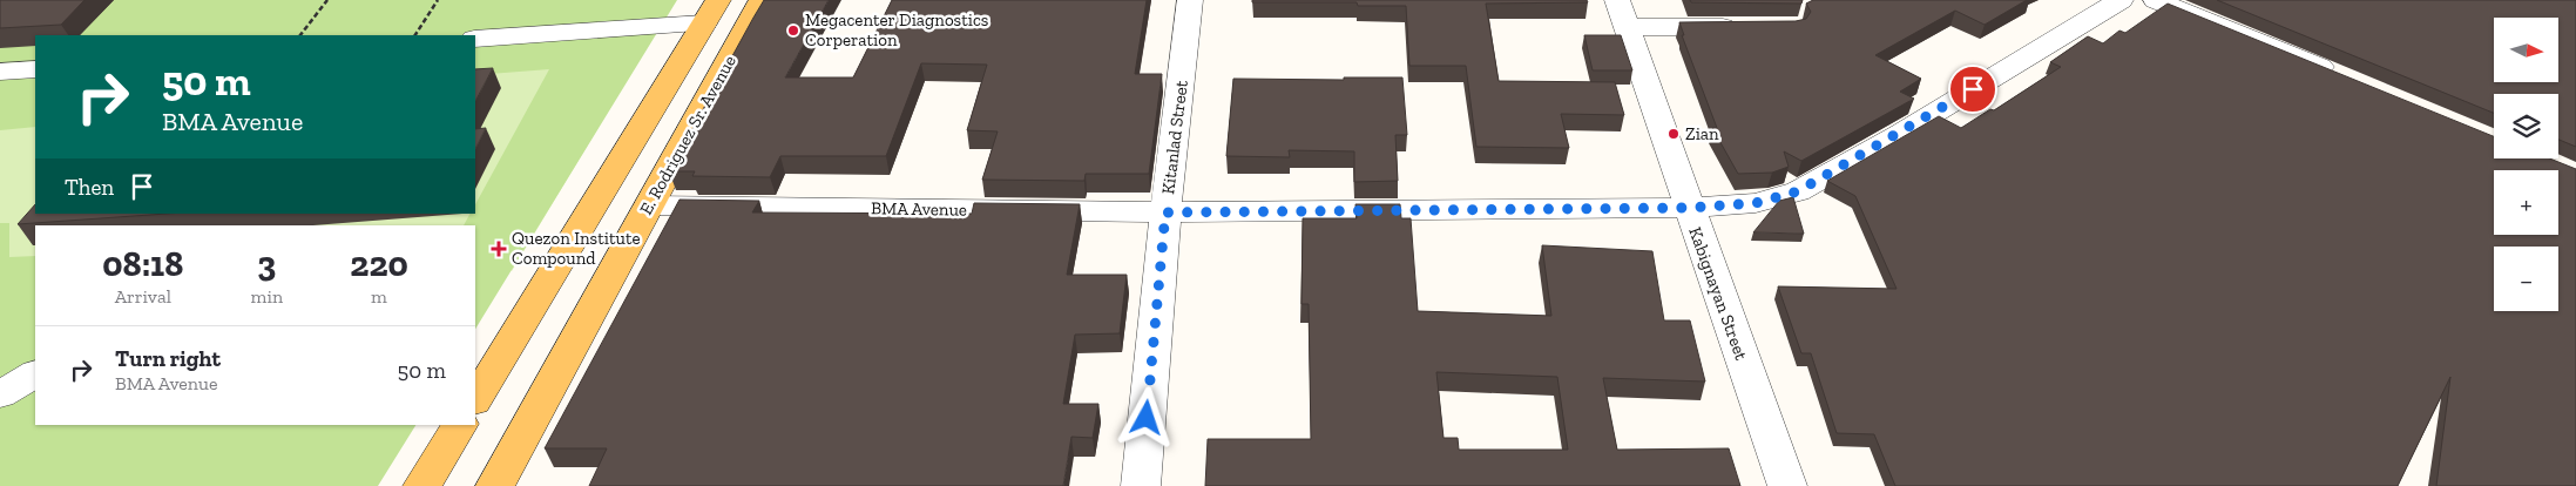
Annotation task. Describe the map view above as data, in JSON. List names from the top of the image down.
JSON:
{
  "streets": {
    "main road": ["E. Rodriguez Sr. Avenue"],
    "street": ["Kitanlad Street", "BMA Avenue", "Kabignayan Street"]
  },
  "crossings": [
    ["E. Rodriguez Sr. Avenue", "BMA Avenue"],
    ["Kitanlad Street", "BMA Avenue"],
    ["BMA Avenue", "Kabignayan Street"]
  ],
  "places": {
    "other": ["Megacenter Diagnostics Corperation", "Zian"],
    "health": ["Quezon Institute Compound"]
  },
  "north": "right",
  "page": {
    "map_buttons": ["+", "−"],
    "turn": ["50 m", "BMA Avenue"],
    "then": "Then",
    "eta": [
      "08:18",
      "Arrival",
      "3",
      "min",
      "220",
      "m"
    ],
    "list": [
      {
        "name": "Turn right",
        "note": "BMA Avenue",
        "value": "50 m"
      }
    ]
  }
}
